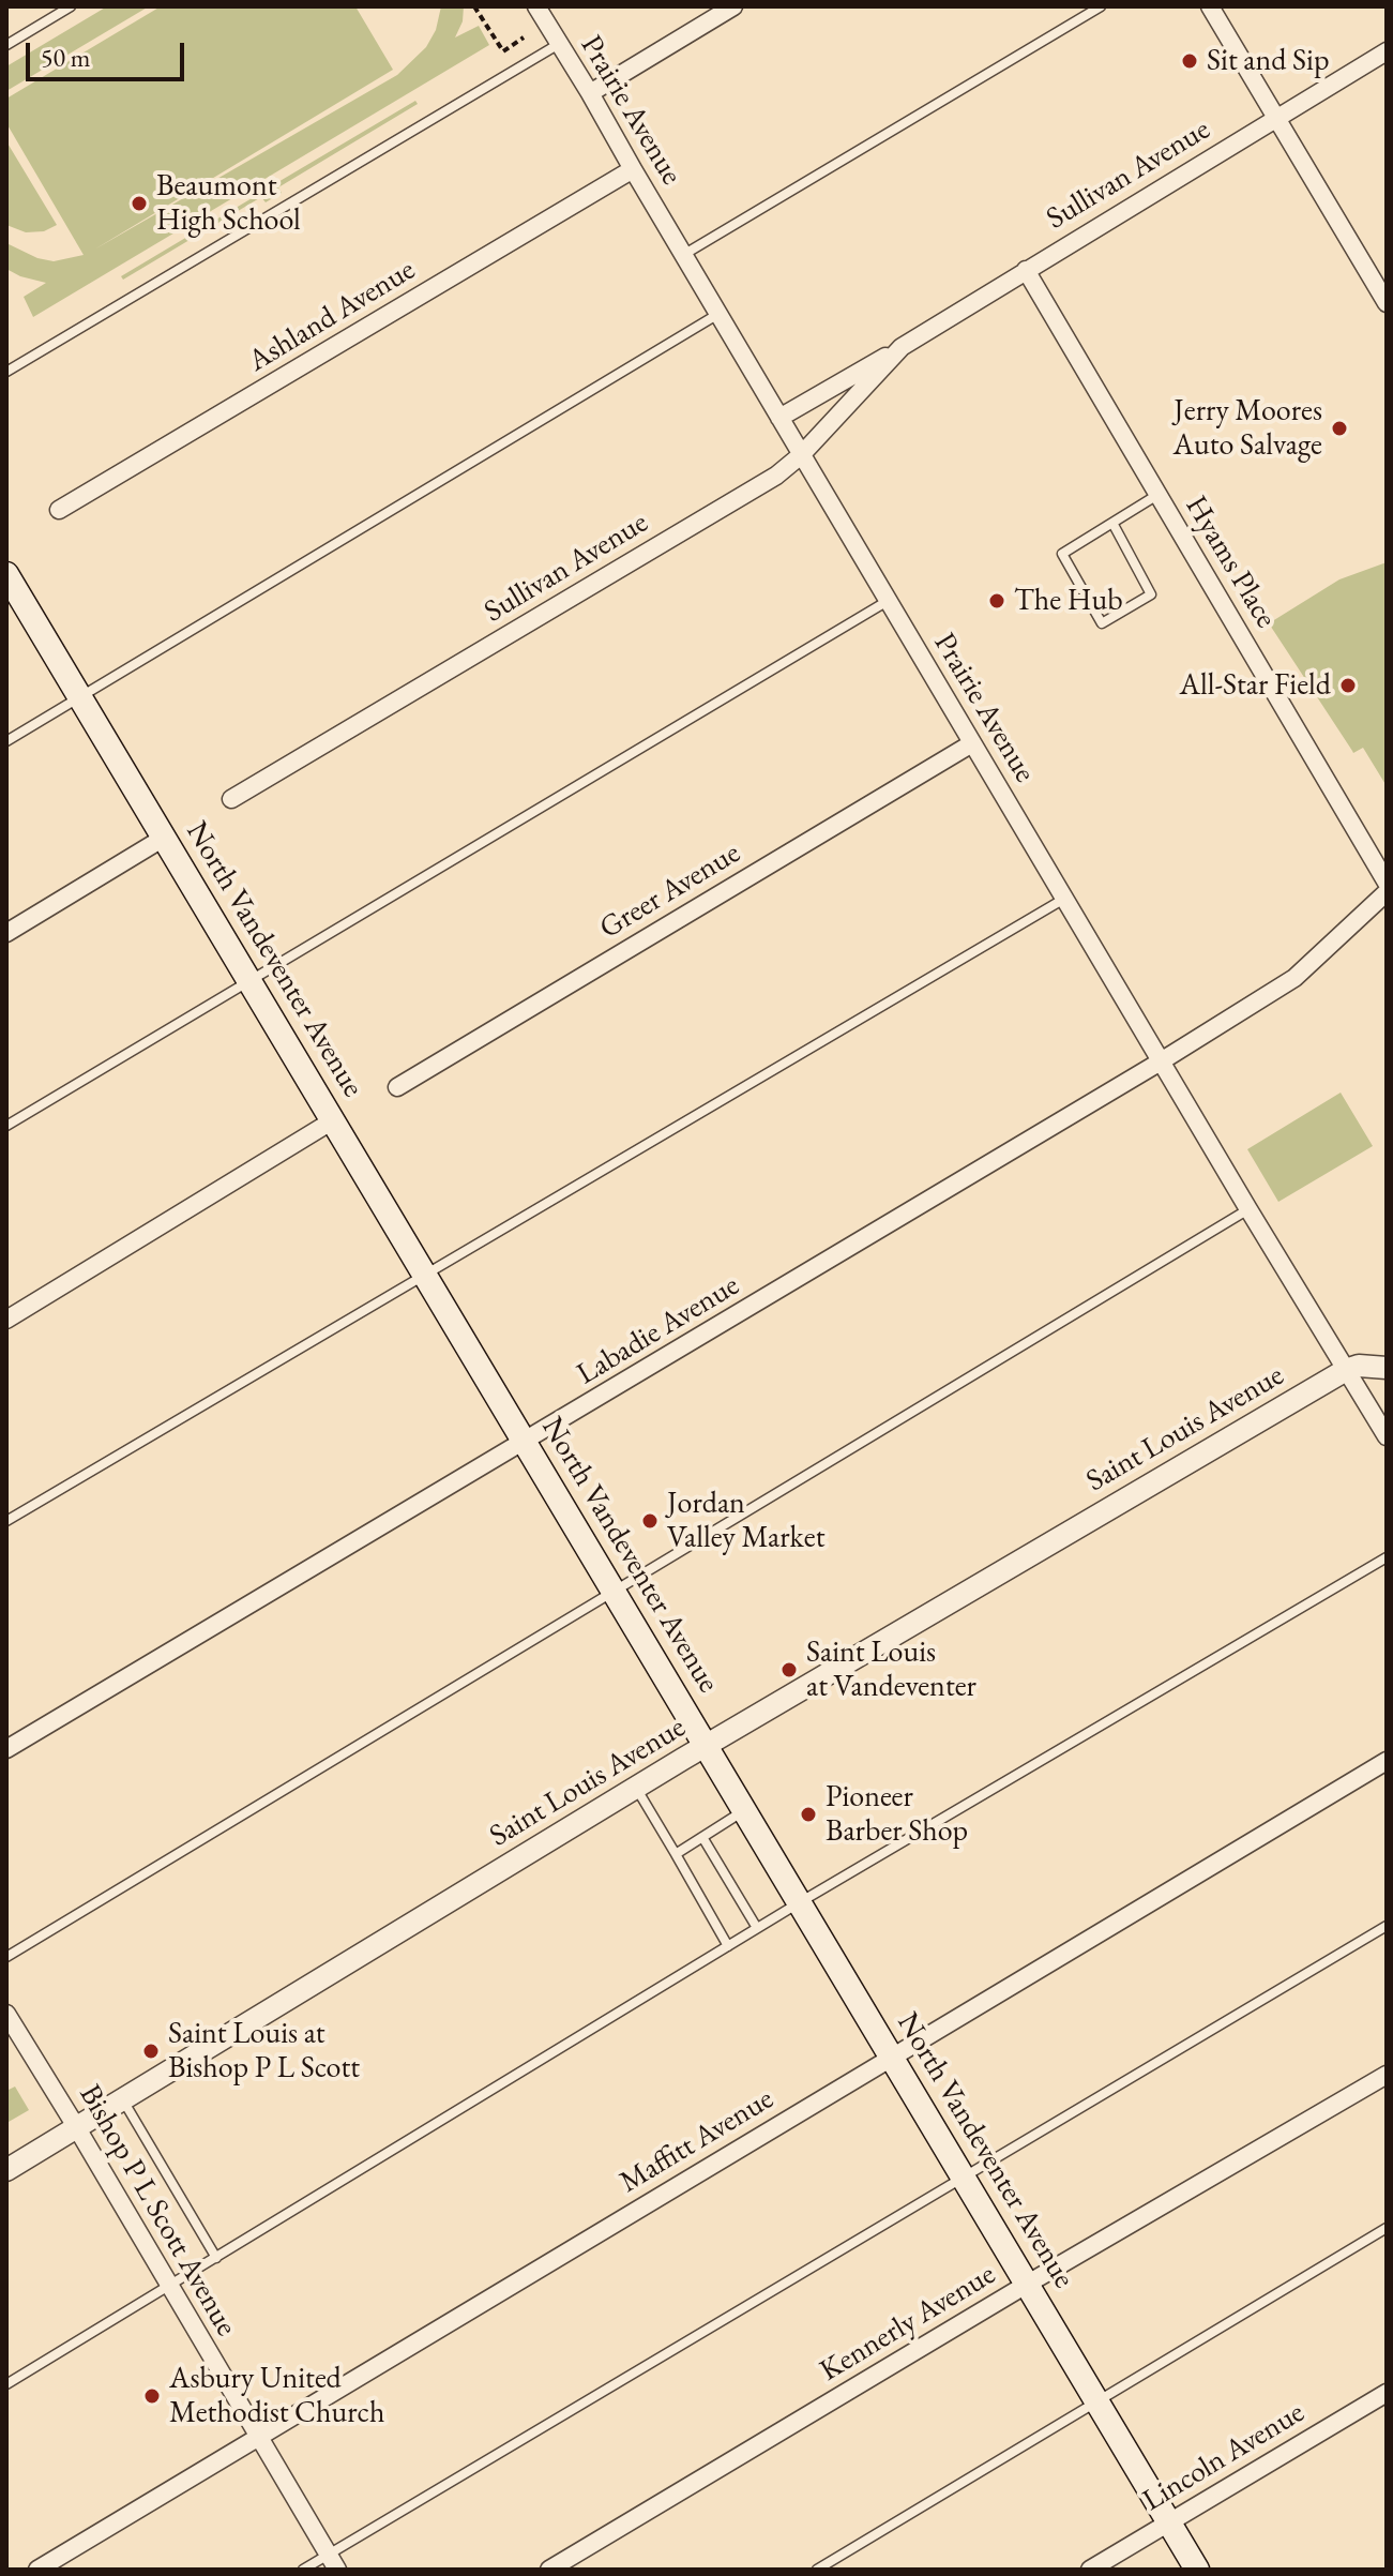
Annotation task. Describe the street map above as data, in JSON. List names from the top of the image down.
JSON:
{
  "streets": {
    "main road": ["North Vandeventer Avenue"],
    "street": [
      "Prairie Avenue",
      "Sullivan Avenue",
      "Ashland Avenue",
      "Hyams Place",
      "Greer Avenue",
      "Labadie Avenue",
      "Saint Louis Avenue",
      "Maffitt Avenue",
      "Bishop P L Scott Avenue",
      "Kennerly Avenue",
      "Lincoln Avenue"
    ]
  },
  "crossings": [
    ["Prairie Avenue", "Sullivan Avenue"],
    ["Prairie Avenue", "Ashland Avenue"],
    ["Prairie Avenue", "Greer Avenue"],
    ["Prairie Avenue", "Labadie Avenue"],
    ["Prairie Avenue", "Saint Louis Avenue"],
    ["Sullivan Avenue", "Hyams Place"],
    ["North Vandeventer Avenue", "Labadie Avenue"],
    ["North Vandeventer Avenue", "Saint Louis Avenue"],
    ["North Vandeventer Avenue", "Maffitt Avenue"],
    ["North Vandeventer Avenue", "Kennerly Avenue"],
    ["North Vandeventer Avenue", "Lincoln Avenue"],
    ["Saint Louis Avenue", "Bishop P L Scott Avenue"],
    ["Maffitt Avenue", "Bishop P L Scott Avenue"]
  ],
  "places": [
    "Sit and Sip",
    "Beaumont High School",
    "Jerry Moores Auto Salvage",
    "The Hub",
    "All-Star Field",
    "Jordan Valley Market",
    "Saint Louis at Vandeventer",
    "Pioneer Barber Shop",
    "Saint Louis at Bishop P L Scott",
    "Asbury United Methodist Church"
  ],
  "scale_bar": "50 m"
}
